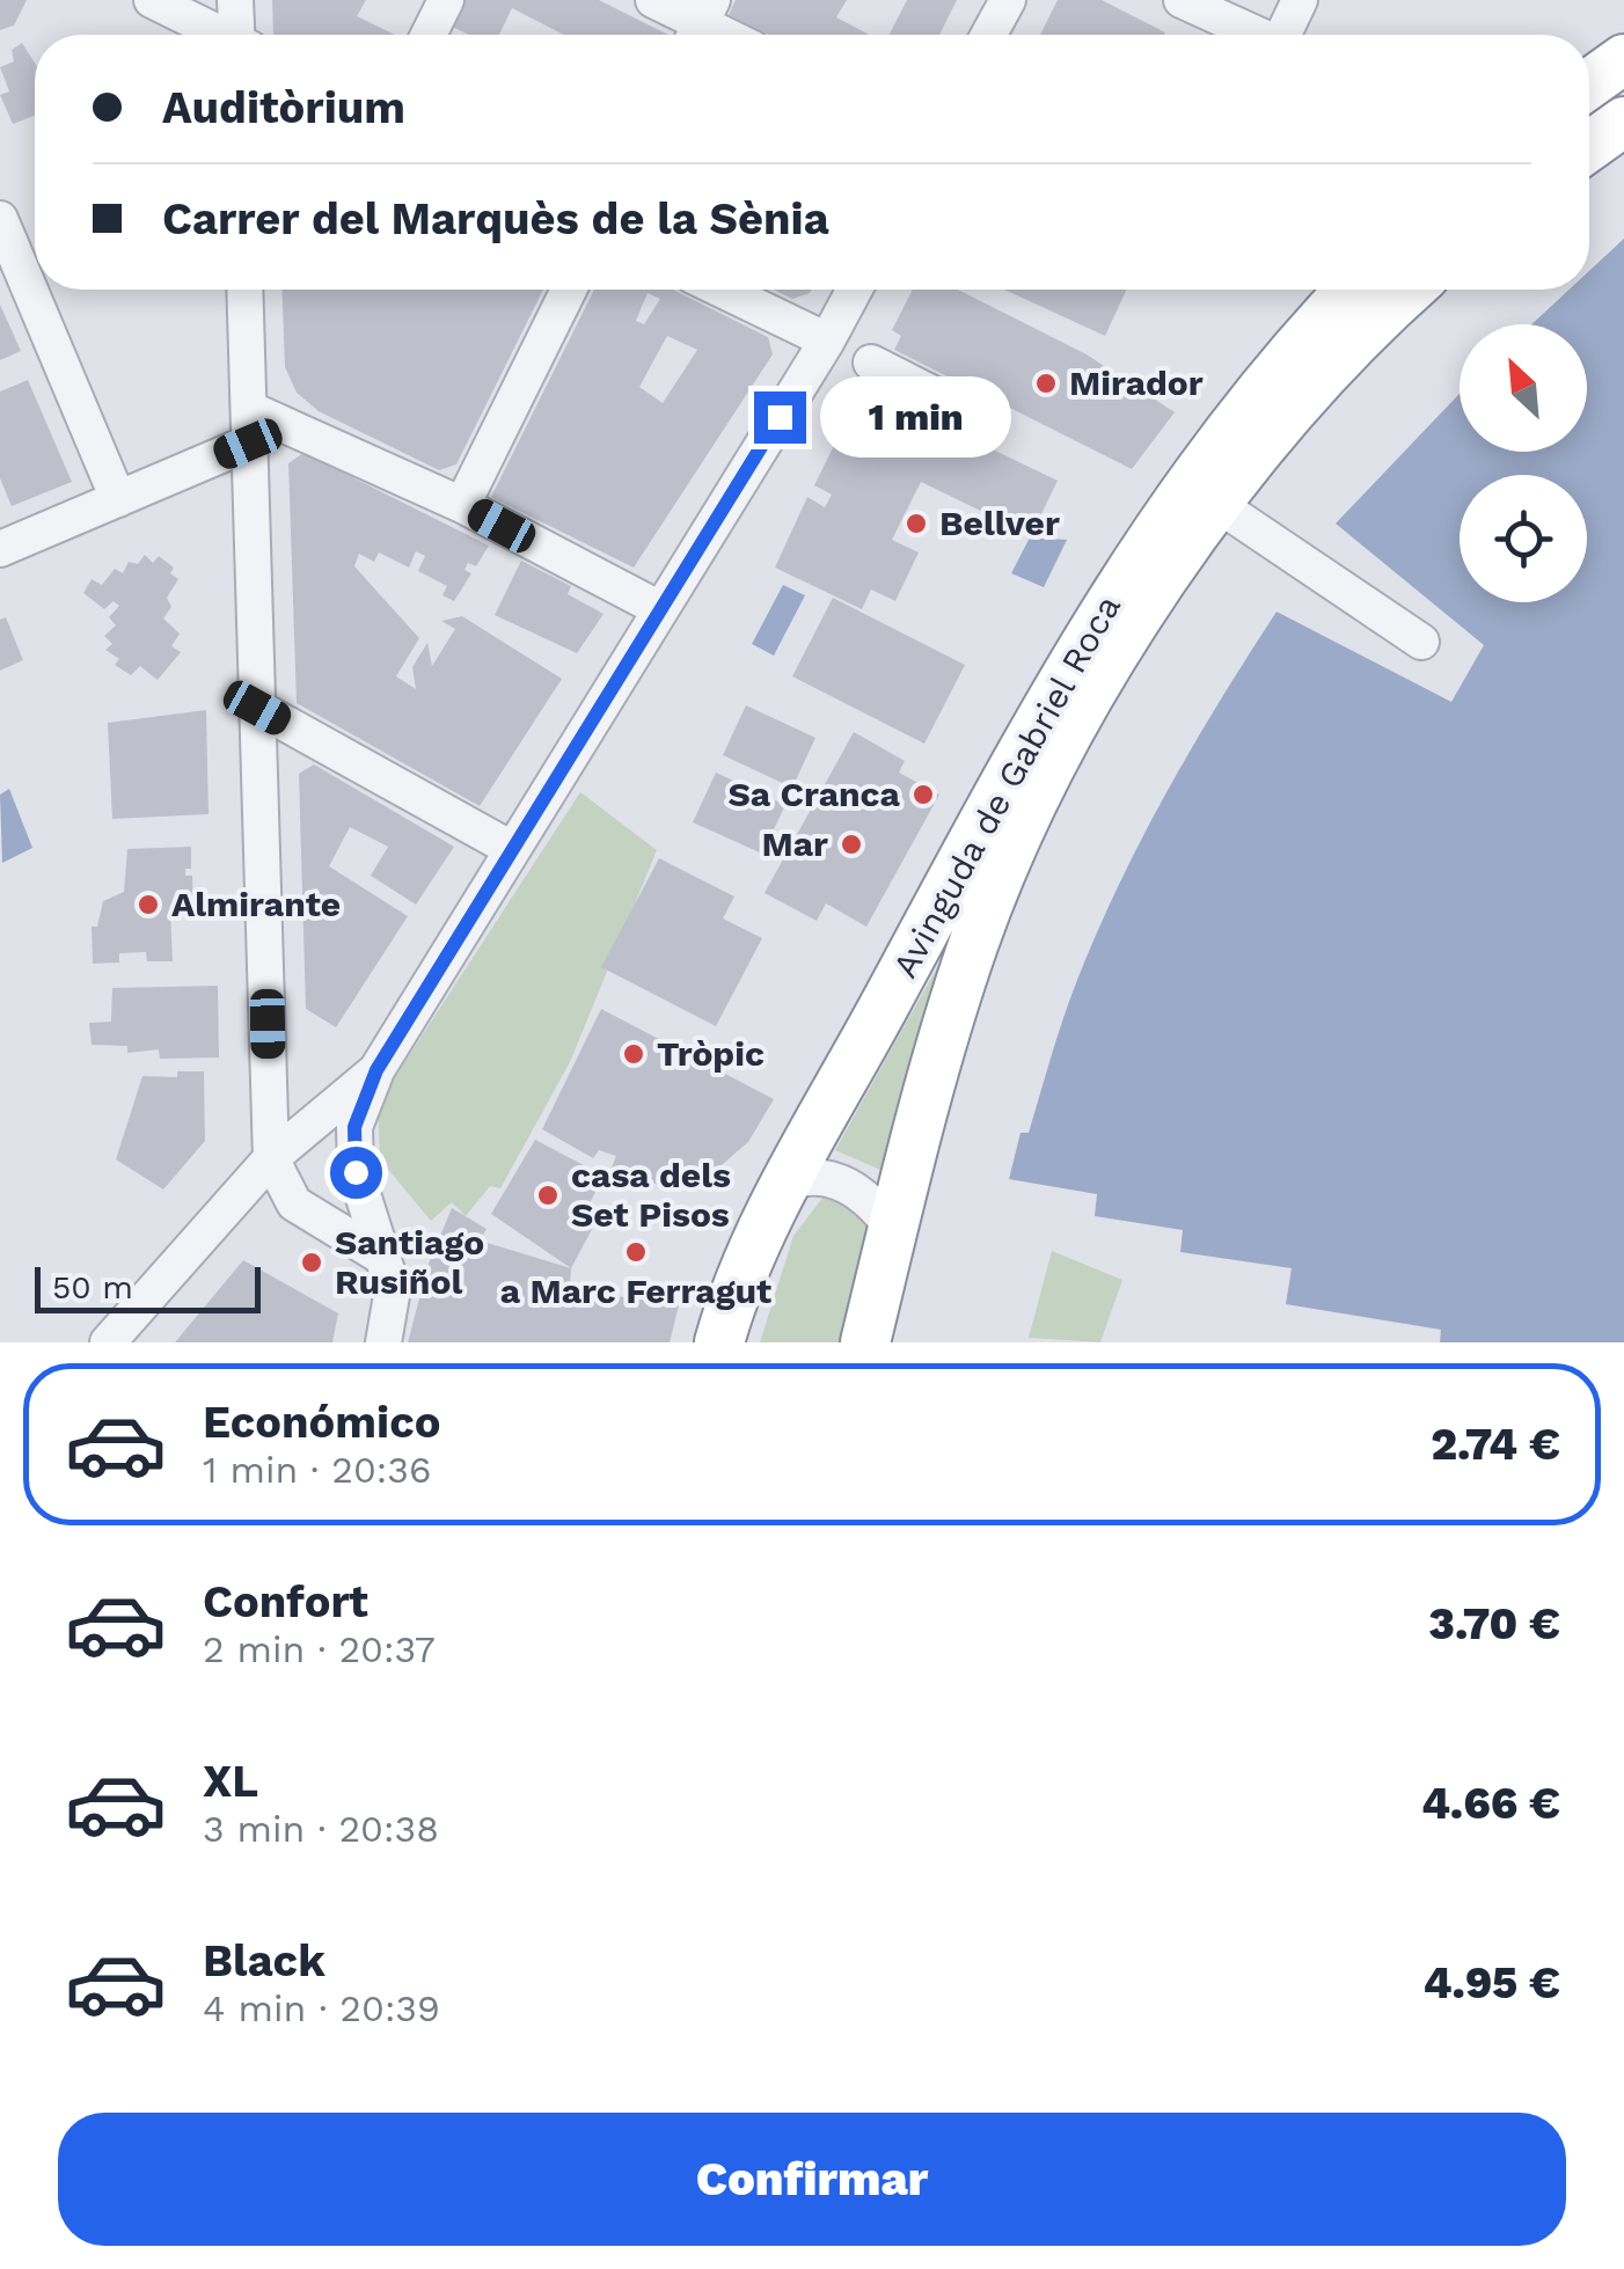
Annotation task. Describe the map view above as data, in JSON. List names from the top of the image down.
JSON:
{
  "streets": {
    "highway": ["Avinguda de Gabriel Roca"]
  },
  "places": [
    "Mirador",
    "Bellver",
    "Sa Cranca",
    "Mar",
    "Almirante",
    "Tròpic",
    "casa dels Set Pisos",
    "a Marc Ferragut",
    "Santiago Rusiñol"
  ],
  "scale_bar": "50 m",
  "north": "top left",
  "page": {
    "banner": ["Auditòrium", "Carrer del Marquès de la Sènia"],
    "bubble": "1 min",
    "scale": "50 m",
    "list": [
      {
        "name": "Económico",
        "note": "1 min · 20:36",
        "value": "2.74 €"
      },
      {
        "name": "Confort",
        "note": "2 min · 20:37",
        "value": "3.70 €"
      },
      {
        "name": "XL",
        "note": "3 min · 20:38",
        "value": "4.66 €"
      },
      {
        "name": "Black",
        "note": "4 min · 20:39",
        "value": "4.95 €"
      }
    ],
    "buttons": "Confirmar"
  }
}
